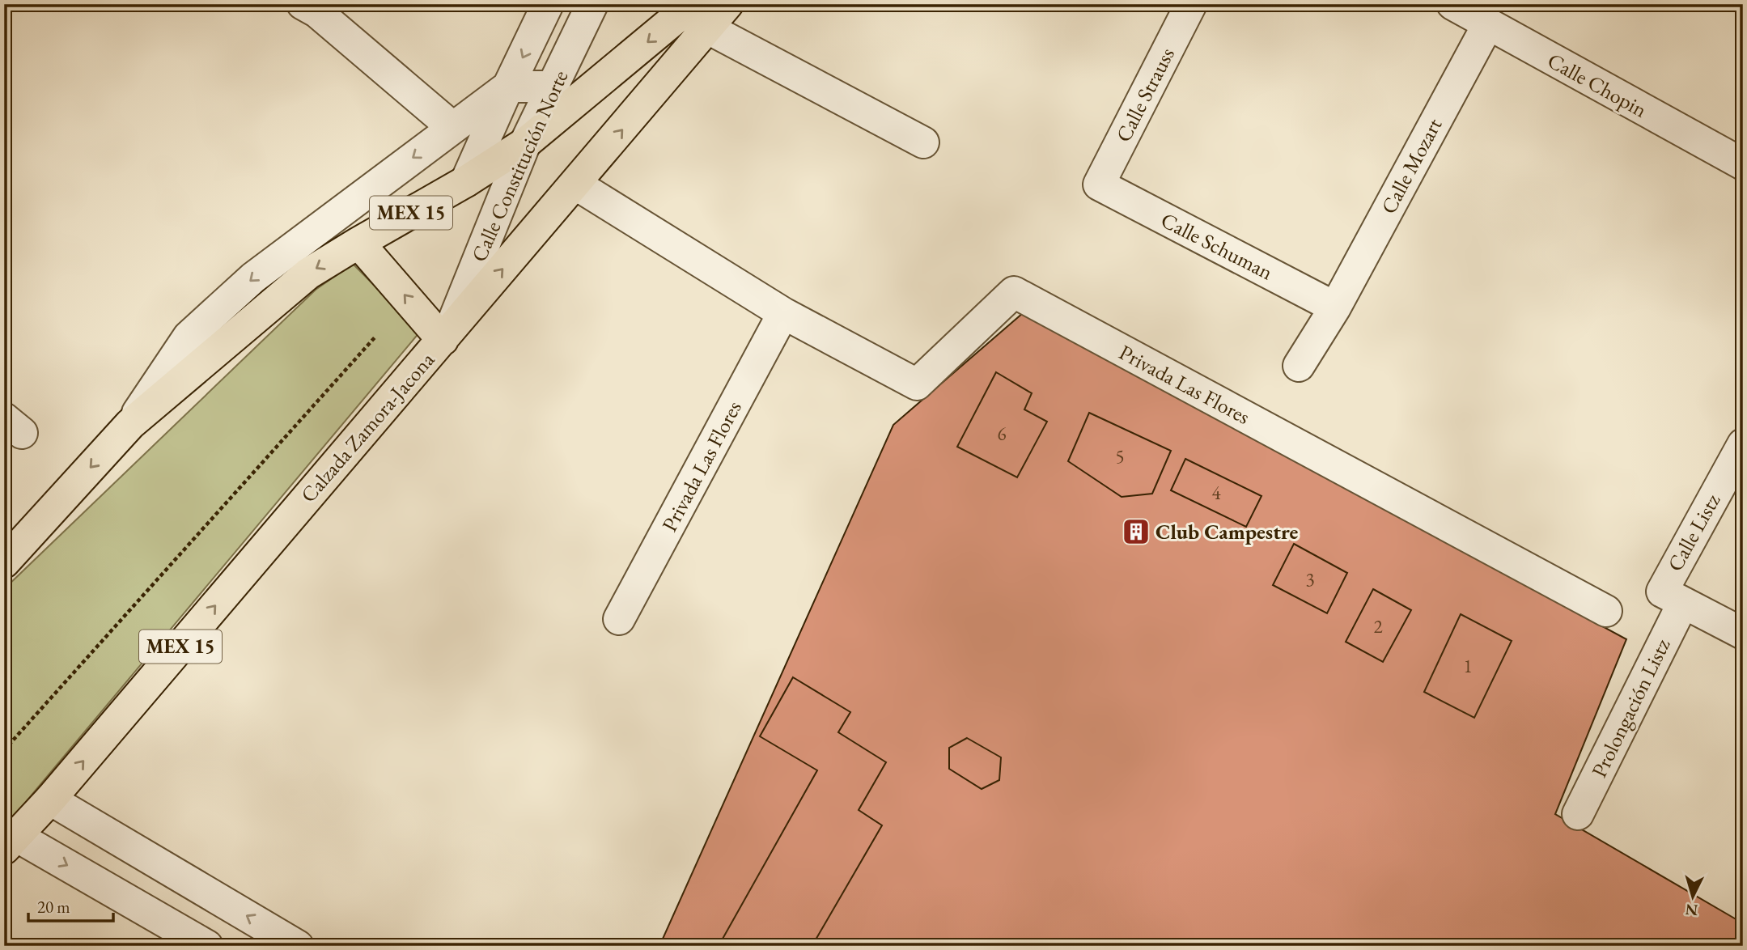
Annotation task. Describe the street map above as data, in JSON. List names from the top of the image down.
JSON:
{
  "streets": {
    "main road": ["MEX 15", "Calzada Zamora-Jacona"],
    "street": [
      "Calle Chopin",
      "Calle Strauss",
      "Calle Constitución Norte",
      "Calle Mozart",
      "Calle Schuman",
      "Privada Las Flores",
      "Calle Listz",
      "Prolongación Listz"
    ]
  },
  "crossings": [
    ["Calle Chopin", "Calle Mozart"],
    ["Calle Strauss", "Calle Schuman"],
    ["Calle Constitución Norte", "Calzada Zamora-Jacona"],
    ["Calle Mozart", "Calle Schuman"],
    ["Privada Las Flores", "Calzada Zamora-Jacona"],
    ["Calle Listz", "Prolongación Listz"]
  ],
  "places": {
    "building": ["Club Campestre"]
  },
  "house_numbers": [
    "6",
    "5",
    "4",
    "3",
    "2",
    "1"
  ],
  "scale_bar": "20 m",
  "north": "bottom"
}
